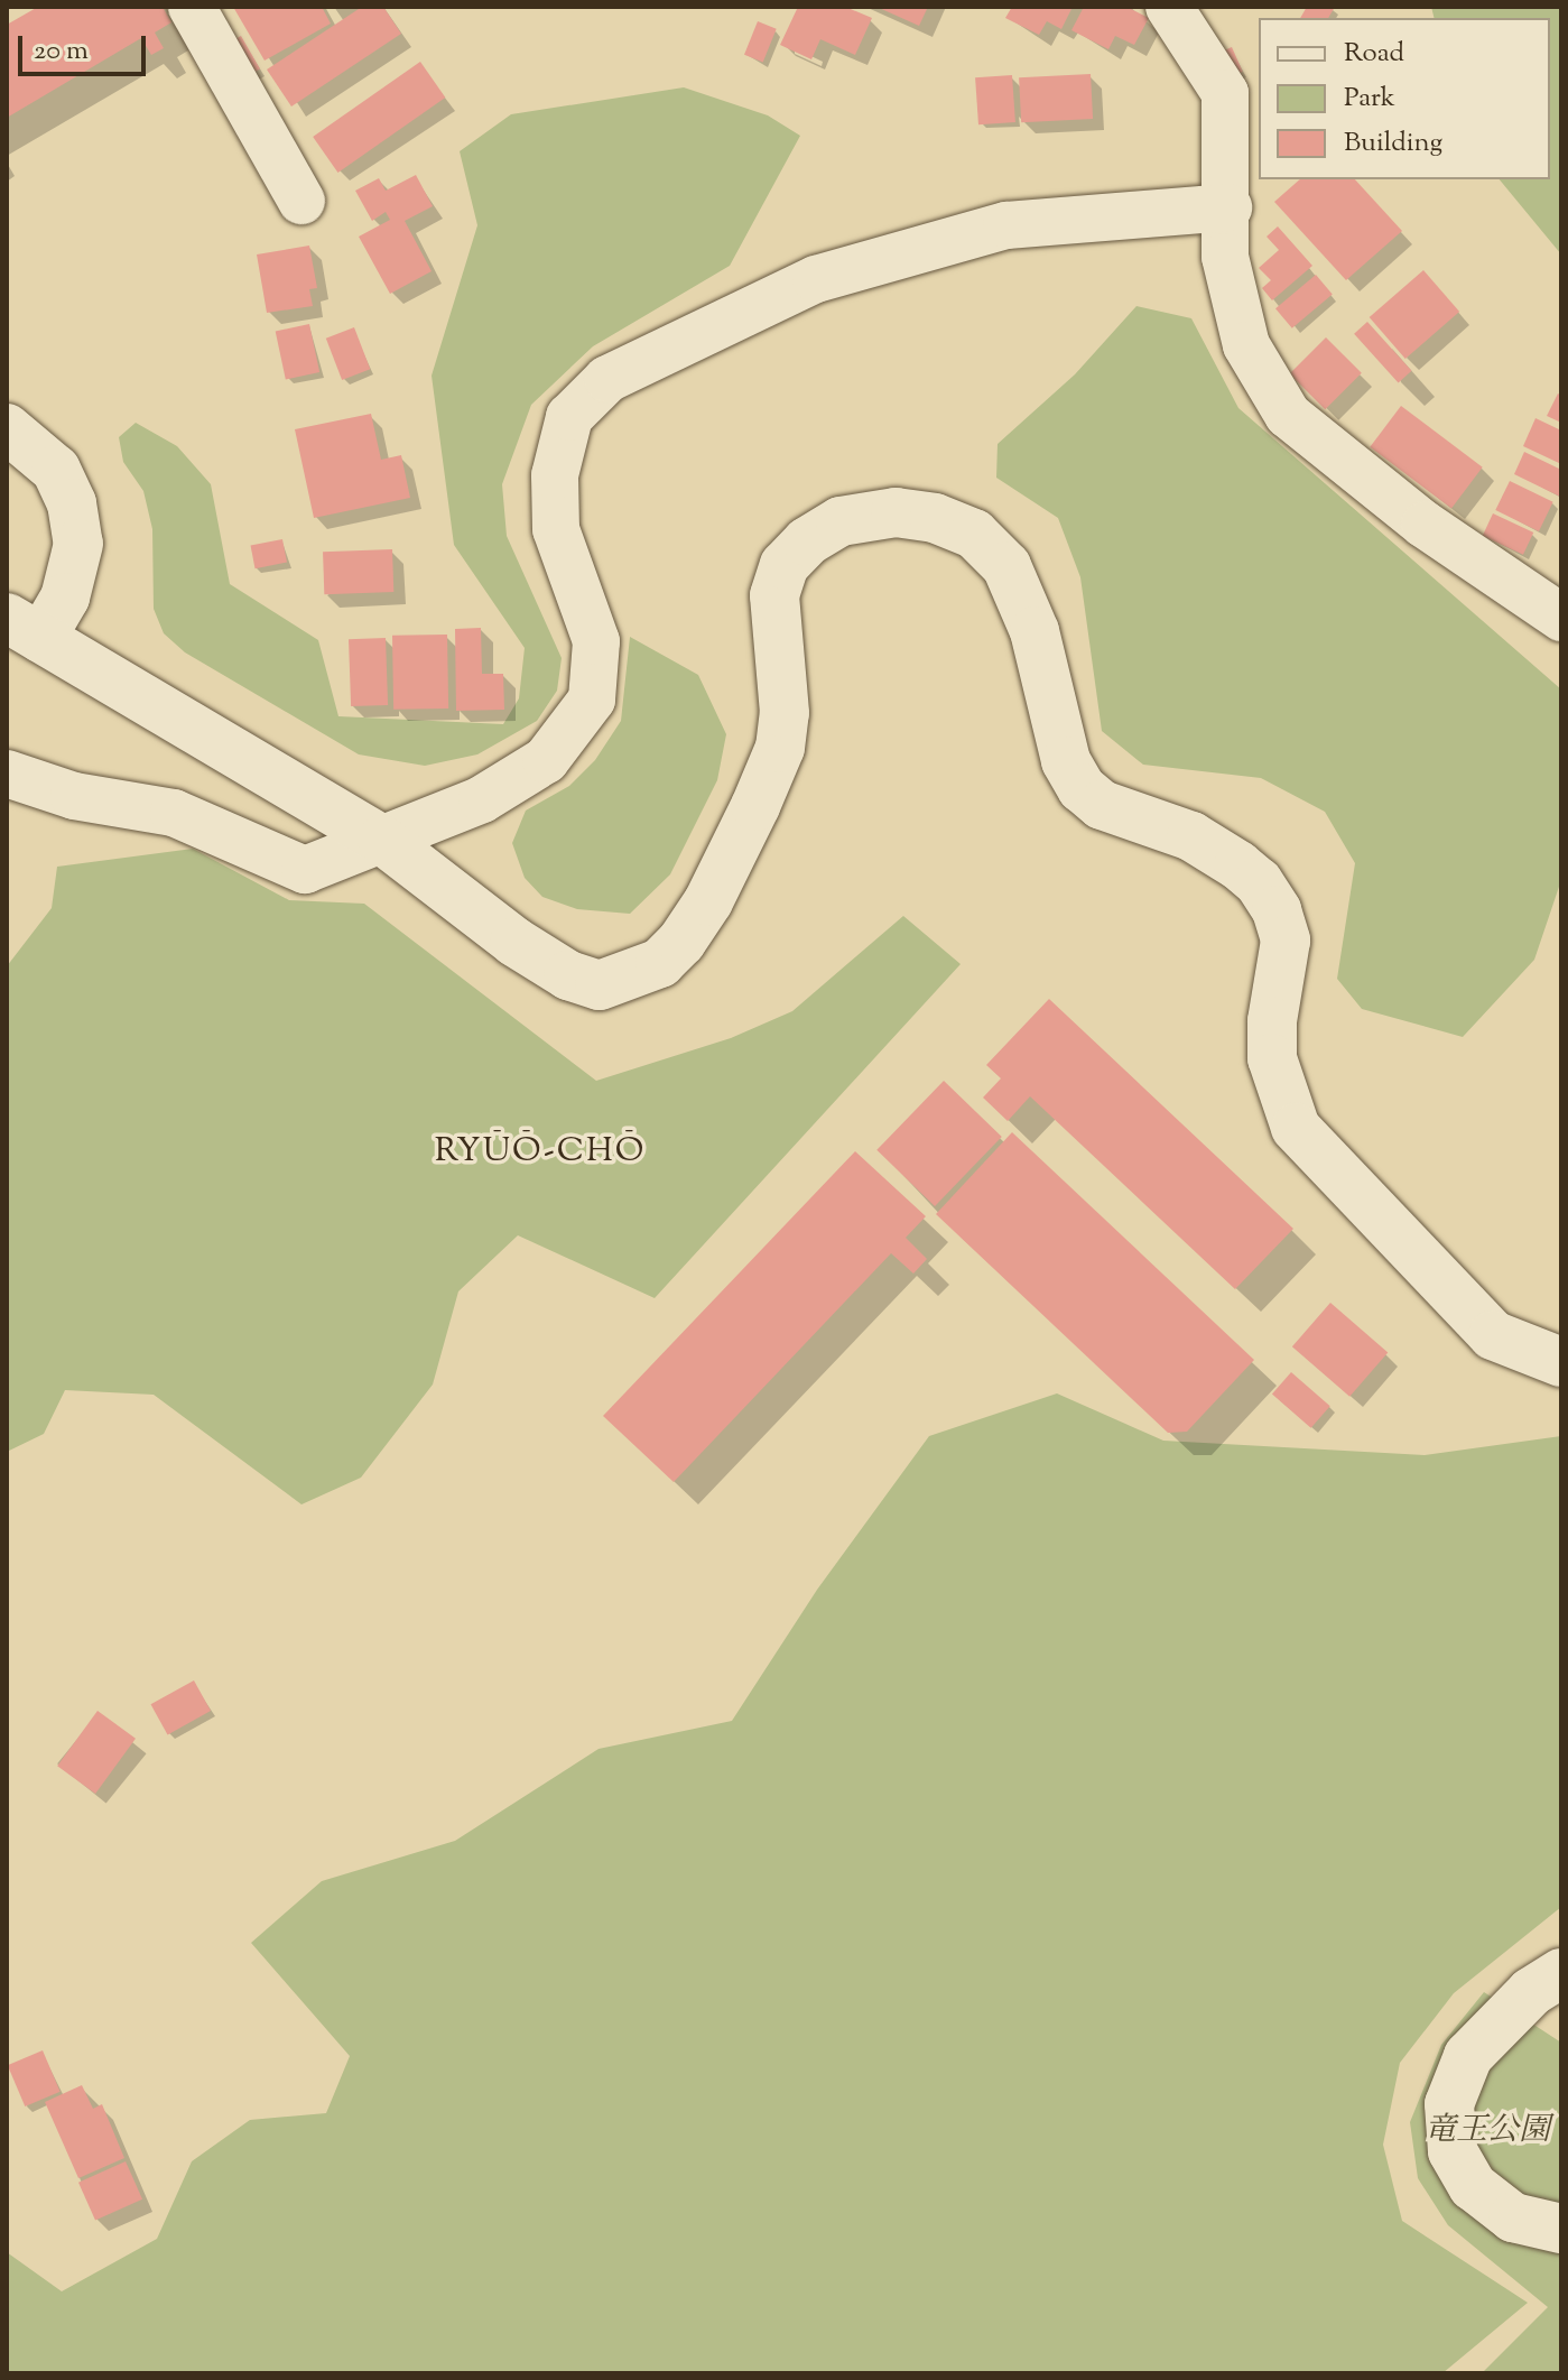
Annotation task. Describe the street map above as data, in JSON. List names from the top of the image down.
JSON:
{
  "districts": ["RYŪŌ-CHŌ"],
  "parks": ["竜王公園"],
  "legend": ["Road", "Park", "Building"],
  "scale_bar": "20 m"
}
